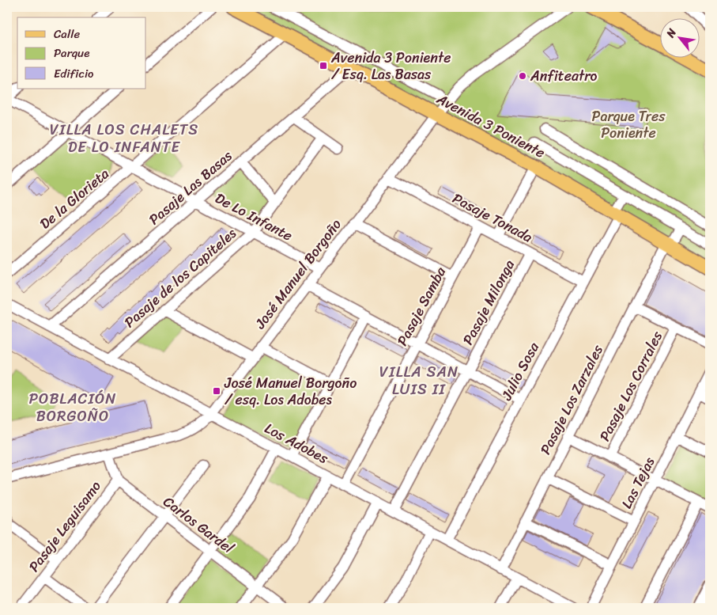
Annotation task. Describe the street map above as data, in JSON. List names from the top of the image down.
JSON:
{
  "streets": {
    "main road": ["Avenida 3 Poniente"],
    "street": [
      "Pasaje Las Basas",
      "De la Glorieta",
      "De Lo Infante",
      "Pasaje Tonada",
      "José Manuel Borgoño",
      "Pasaje de los Capiteles",
      "Pasaje Milonga",
      "Pasaje Samba",
      "Julio Sosa",
      "Pasaje Los Corrales",
      "Pasaje Los Zarzales",
      "Los Adobes",
      "Las Tejas",
      "Carlos Gardel",
      "Pasaje Leguisamo"
    ]
  },
  "crossings": [
    ["Avenida 3 Poniente", "Pasaje Las Basas"],
    ["Avenida 3 Poniente", "De la Glorieta"],
    ["Avenida 3 Poniente", "José Manuel Borgoño"],
    ["Avenida 3 Poniente", "Julio Sosa"],
    ["Avenida 3 Poniente", "Pasaje Los Zarzales"],
    ["Pasaje Las Basas", "De Lo Infante"],
    ["Pasaje Las Basas", "Los Adobes"],
    ["De la Glorieta", "De Lo Infante"],
    ["De Lo Infante", "José Manuel Borgoño"],
    ["De Lo Infante", "Pasaje de los Capiteles"],
    ["Pasaje Tonada", "José Manuel Borgoño"],
    ["Pasaje Tonada", "Pasaje Milonga"],
    ["Pasaje Tonada", "Pasaje Samba"],
    ["Pasaje Tonada", "Julio Sosa"],
    ["José Manuel Borgoño", "Los Adobes"],
    ["Pasaje de los Capiteles", "Los Adobes"],
    ["Pasaje Milonga", "Los Adobes"],
    ["Pasaje Samba", "Los Adobes"],
    ["Julio Sosa", "Los Adobes"],
    ["Pasaje Los Zarzales", "Los Adobes"],
    ["Carlos Gardel", "Pasaje Leguisamo"]
  ],
  "districts": ["VILLA LOS CHALETS DE LO INFANTE", "VILLA SAN LUIS II", "POBLACIÓN BORGOÑO"],
  "parks": ["Parque Tres Poniente"],
  "places": {
    "transit": ["Avenida 3 Poniente / Esq. Las Basas", "José Manuel Borgoño / esq. Los Adobes"],
    "other": ["Anfiteatro"]
  },
  "legend": ["Calle", "Parque", "Edificio"],
  "north": "top left"
}
